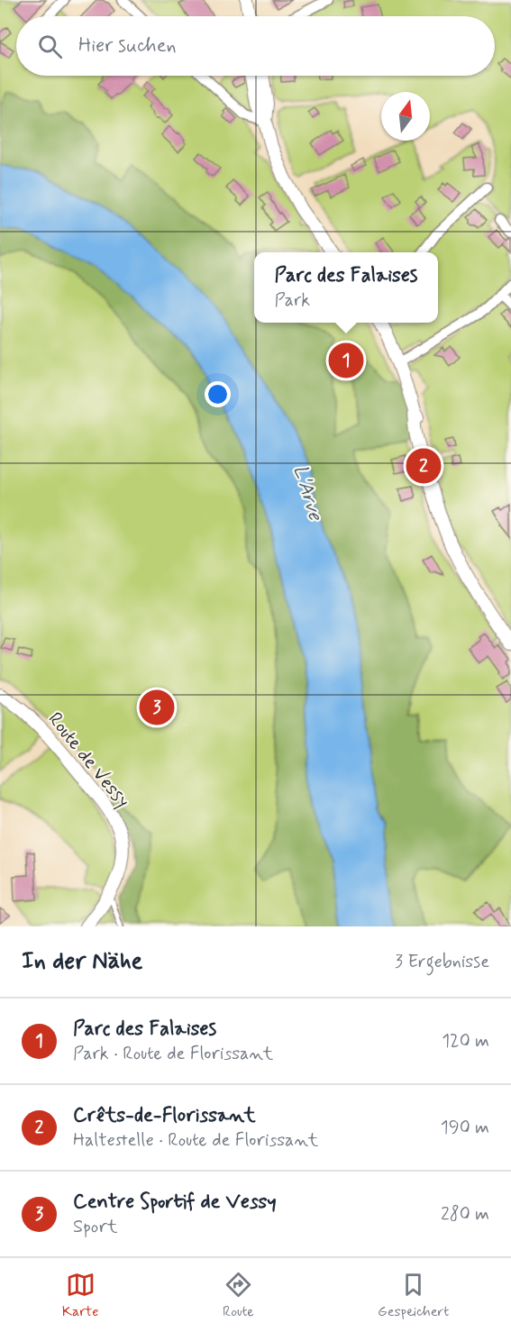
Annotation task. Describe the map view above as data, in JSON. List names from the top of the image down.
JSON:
{
  "streets": {
    "main road": ["Route de Vessy"]
  },
  "water": ["L'Arve"],
  "north": "top",
  "page": {
    "search": "Hier suchen",
    "popup": ["Parc des Falaises", "Park"],
    "pins": ["1", "2", "3"],
    "heading": ["In der Nähe", "3 Ergebnisse"],
    "list": [
      {
        "mark": "1",
        "name": "Parc des Falaises",
        "note": "Park · Route de Florissant",
        "value": "120 m"
      },
      {
        "mark": "2",
        "name": "Crêts-de-Florissant",
        "note": "Haltestelle · Route de Florissant",
        "value": "190 m"
      },
      {
        "mark": "3",
        "name": "Centre Sportif de Vessy",
        "note": "Sport",
        "value": "280 m"
      }
    ],
    "nav": ["Karte", "Route", "Gespeichert"]
  }
}
